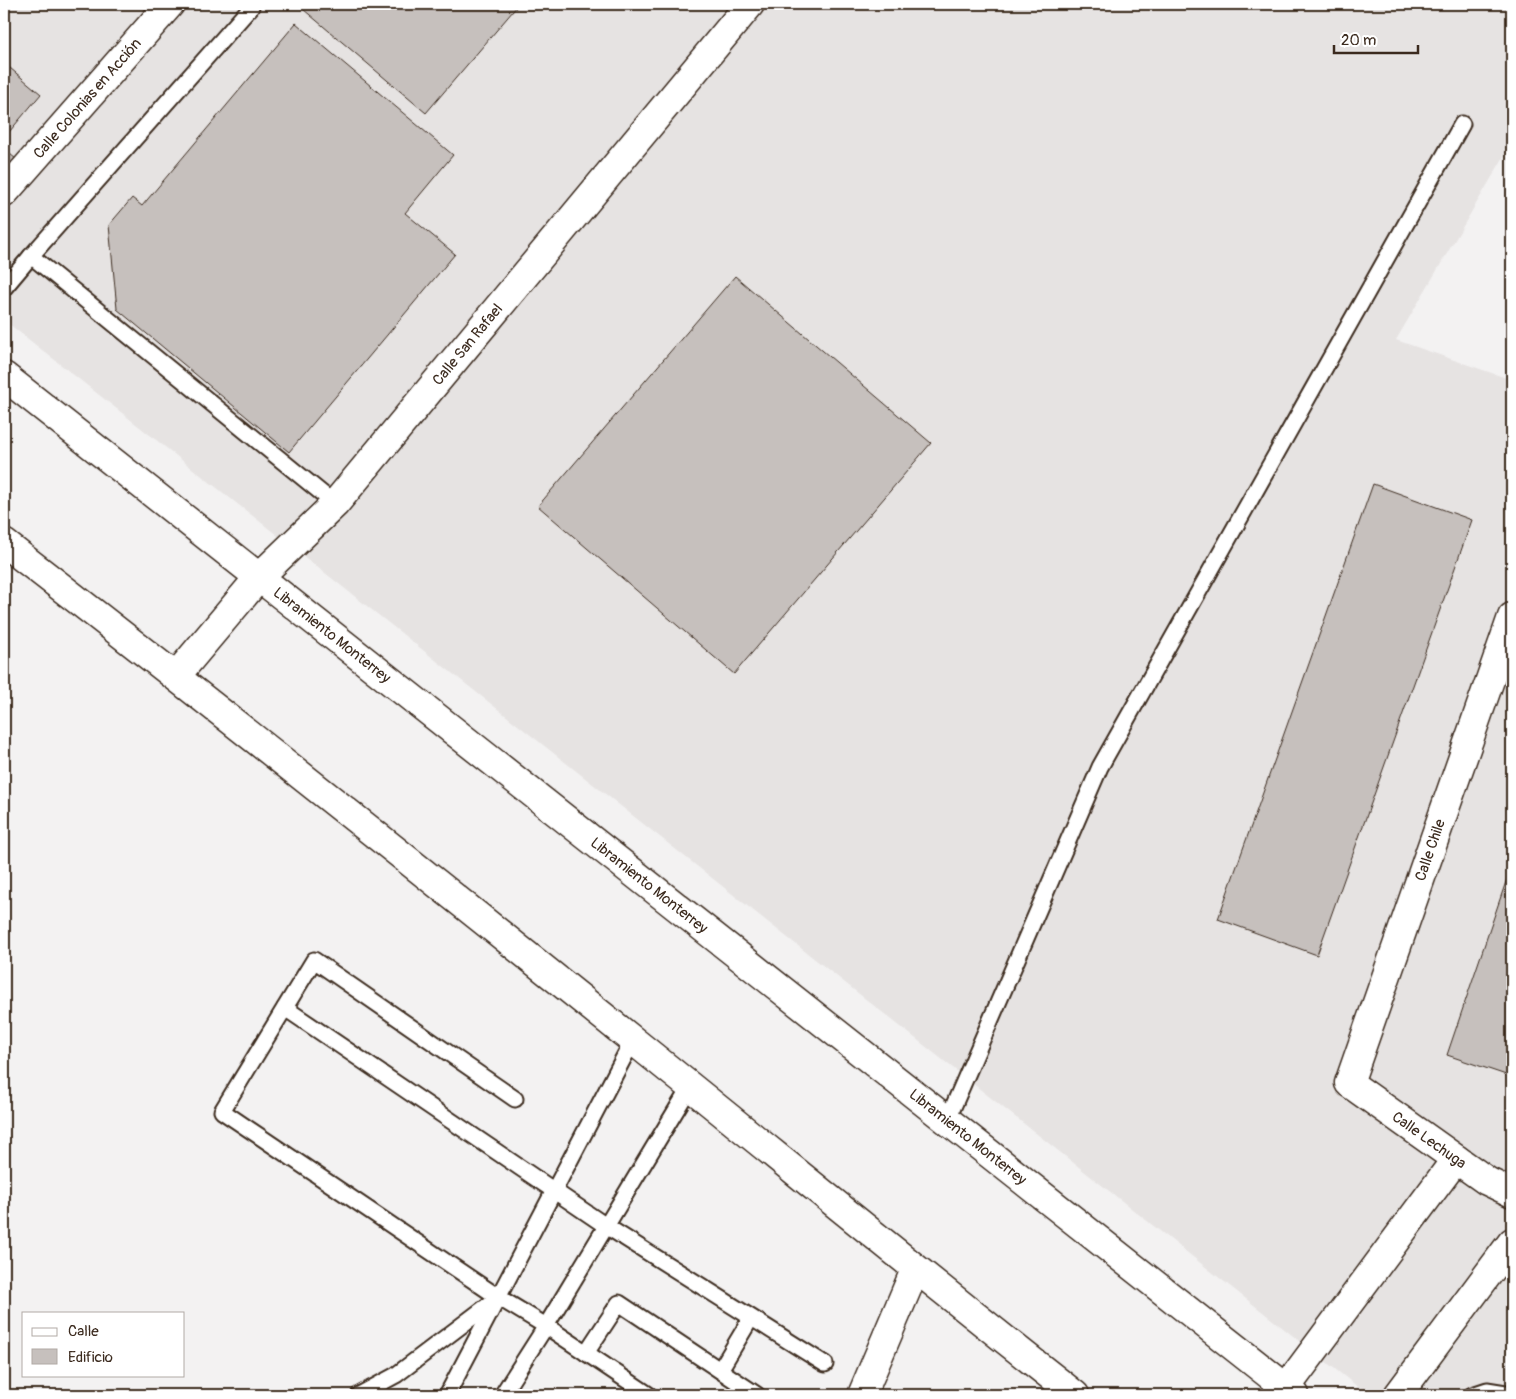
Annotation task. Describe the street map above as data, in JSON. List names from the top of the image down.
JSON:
{
  "streets": {
    "main road": [
      "Calle Colonias en Acción",
      "Calle San Rafael",
      "Libramiento Monterrey",
      "Calle Chile",
      "Calle Lechuga"
    ]
  },
  "crossings": [
    ["Calle San Rafael", "Libramiento Monterrey"],
    ["Calle Chile", "Calle Lechuga"]
  ],
  "legend": ["Calle", "Edificio"],
  "scale_bar": "20 m"
}
